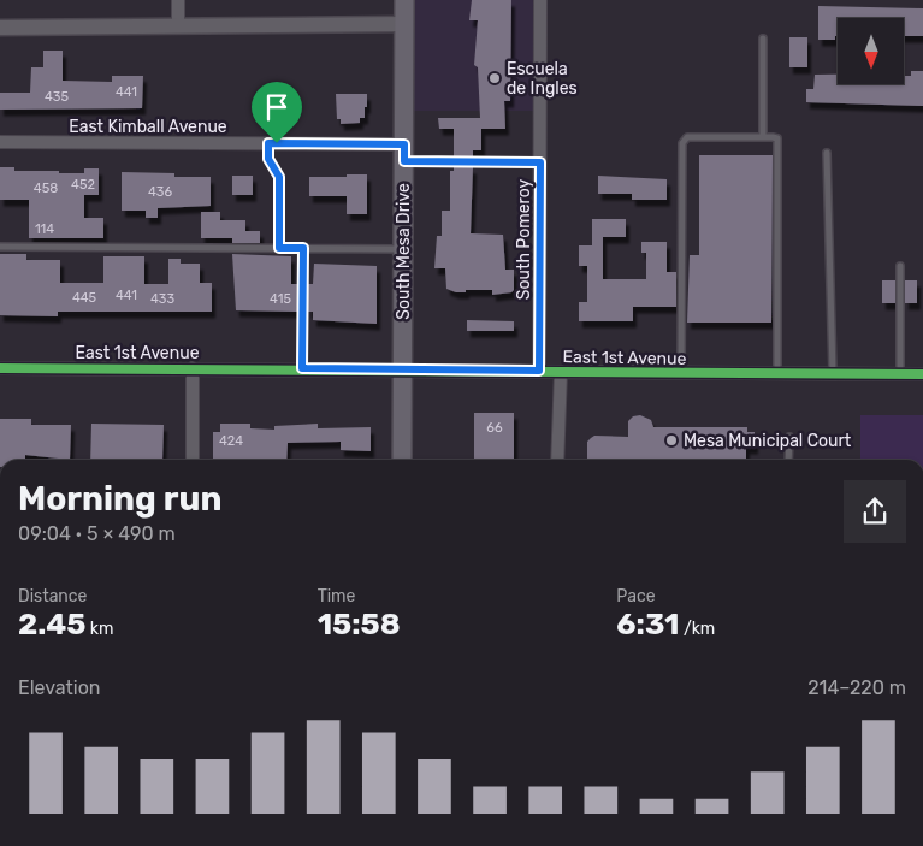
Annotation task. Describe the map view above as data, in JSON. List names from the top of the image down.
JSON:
{
  "streets": {
    "main road": ["South Mesa Drive"],
    "street": ["East Kimball Avenue", "South Pomeroy", "East 1st Avenue"]
  },
  "crossings": [
    ["East Kimball Avenue", "South Mesa Drive"],
    ["South Pomeroy", "East 1st Avenue"],
    ["South Mesa Drive", "East 1st Avenue"]
  ],
  "places": ["Escuela de Ingles", "Mesa Municipal Court"],
  "house_numbers": [
    "441",
    "435",
    "452",
    "458",
    "436",
    "114",
    "441",
    "445",
    "433",
    "415",
    "66",
    "424"
  ],
  "north": "bottom",
  "page": {
    "heading": ["Morning run", "09:04 · 5 × 490 m"],
    "stats": [
      ["Distance", "2.45 km"],
      ["Time", "15:58"],
      ["Pace", "6:31 /km"]
    ],
    "chart": ["Elevation", "214–220 m"]
  }
}
